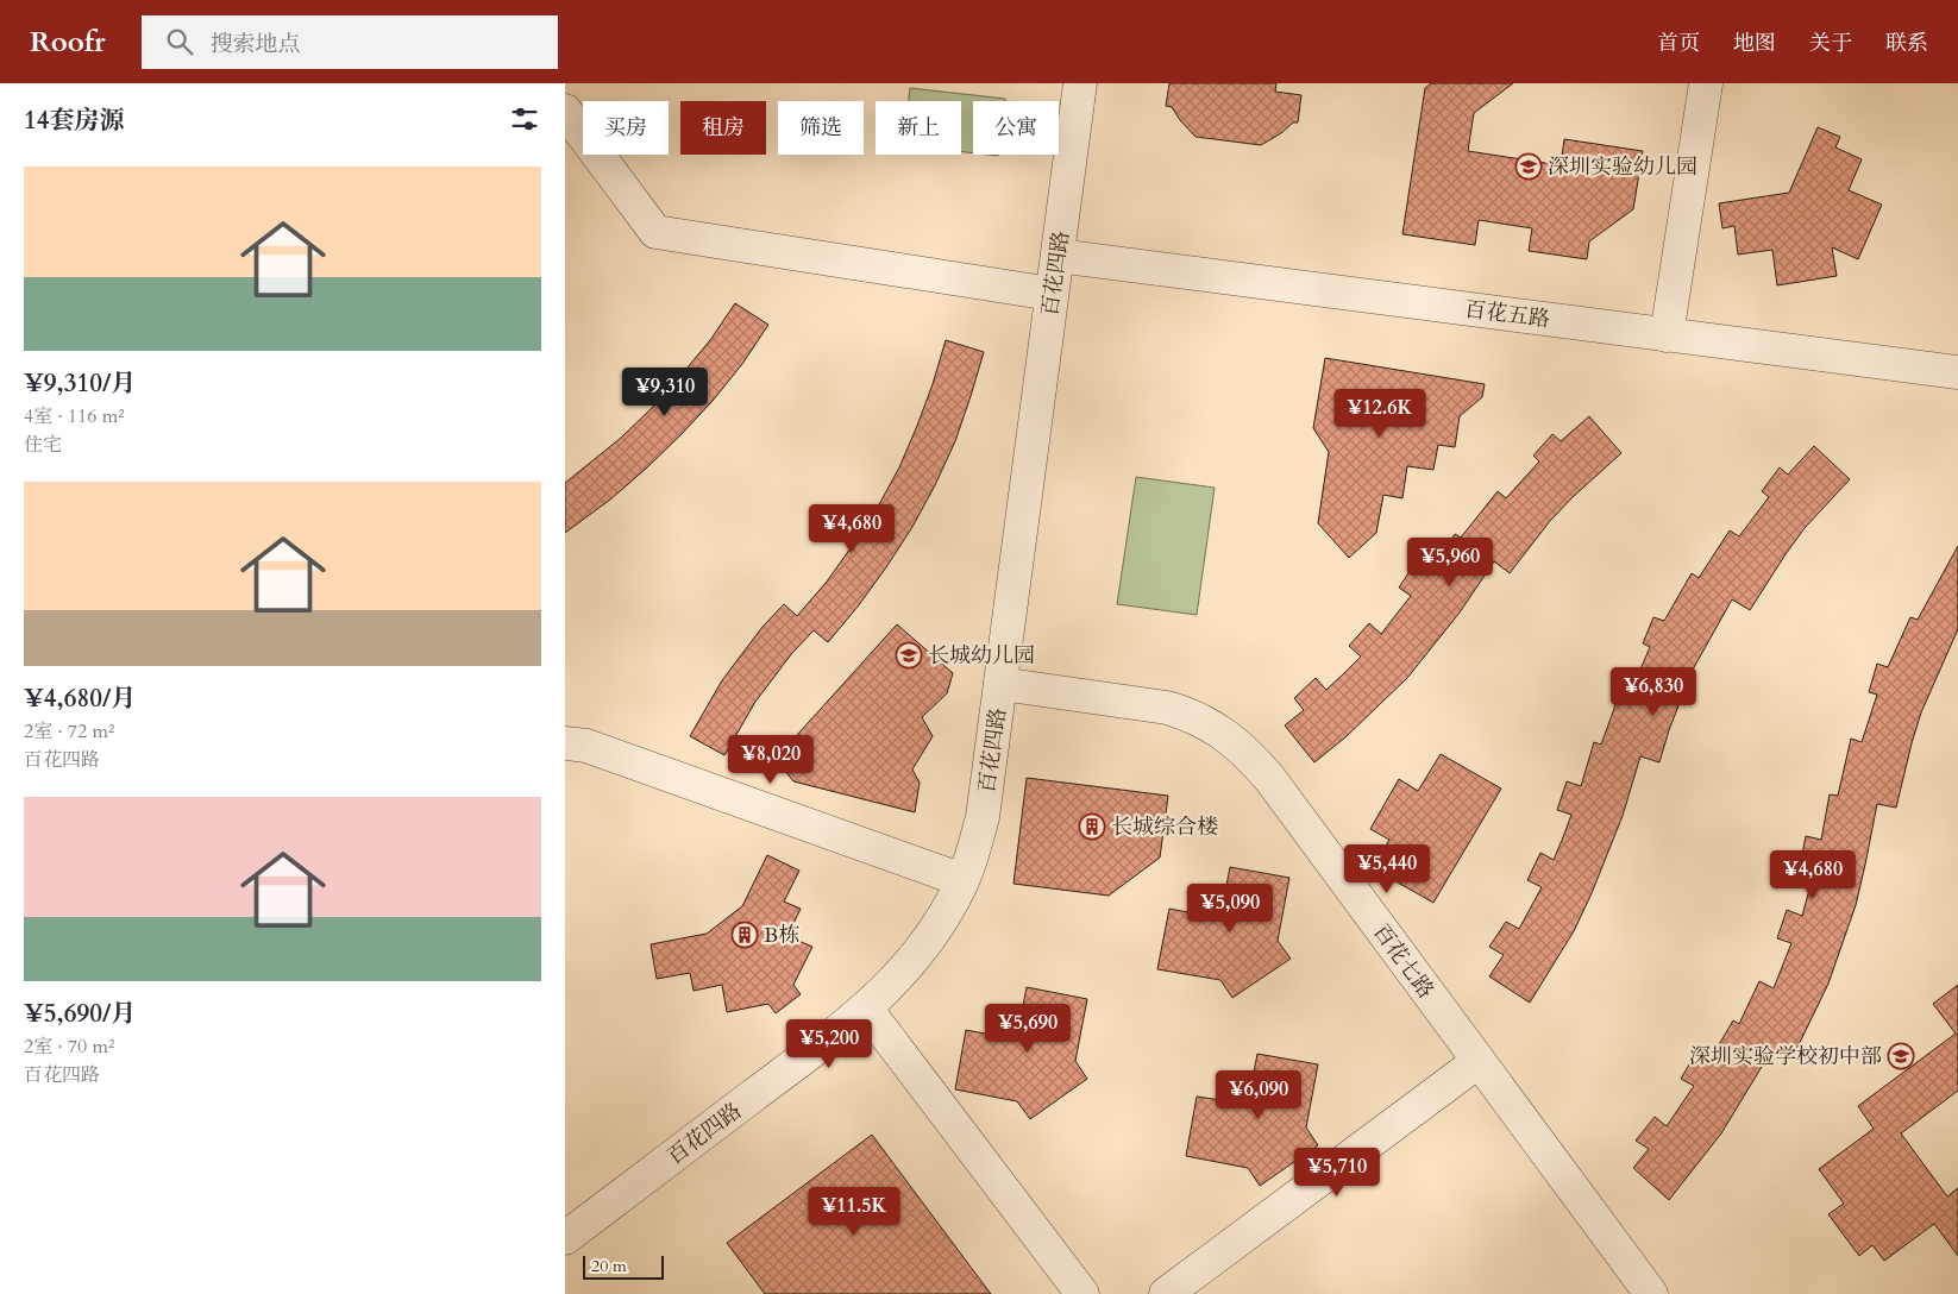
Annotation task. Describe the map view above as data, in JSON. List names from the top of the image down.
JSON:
{
  "streets": {
    "street": ["百花四路", "百花五路", "百花七路"]
  },
  "crossings": [
    ["百花四路", "百花五路"],
    ["百花四路", "百花七路"]
  ],
  "places": {
    "school or university": ["深圳实验幼儿园", "长城幼儿园", "深圳实验学校初中部"],
    "building": ["长城综合楼", "B栋"]
  },
  "scale_bar": "20 m",
  "page": {
    "header": "Roofr",
    "search": "搜索地点",
    "nav": [
      "首页",
      "地图",
      "关于",
      "联系"
    ],
    "heading": "14套房源",
    "chip": [
      "买房",
      "租房",
      "筛选",
      "新上",
      "公寓"
    ],
    "list": [
      {
        "name": "¥9,310/月",
        "note": "4室 · 116 m² · 住宅"
      },
      {
        "name": "¥4,680/月",
        "note": "2室 · 72 m² · 百花四路"
      },
      {
        "name": "¥5,690/月",
        "note": "2室 · 70 m² · 百花四路"
      }
    ],
    "price": [
      "¥9,310",
      "¥12.6K",
      "¥4,680",
      "¥5,960",
      "¥6,830",
      "¥8,020",
      "¥5,440",
      "¥4,680",
      "¥5,090",
      "¥5,690",
      "¥5,200",
      "¥6,090",
      "¥5,710",
      "¥11.5K"
    ],
    "scale": "20 m"
  }
}
